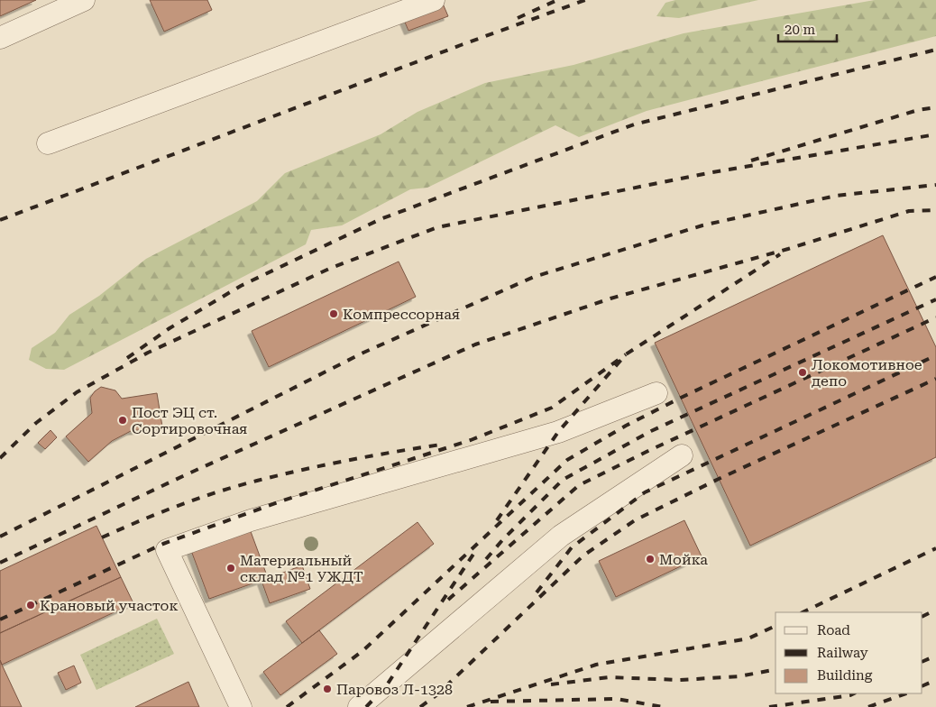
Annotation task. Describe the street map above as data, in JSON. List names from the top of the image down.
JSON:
{
  "places": [
    "Компрессорная",
    "Локомотивное депо",
    "Пост ЭЦ ст. Сортировочная",
    "Мойка",
    "Материальный склад №1 УЖДТ",
    "Крановый участок",
    "Паровоз Л-1328"
  ],
  "legend": ["Road", "Railway", "Building"],
  "scale_bar": "20 m"
}
